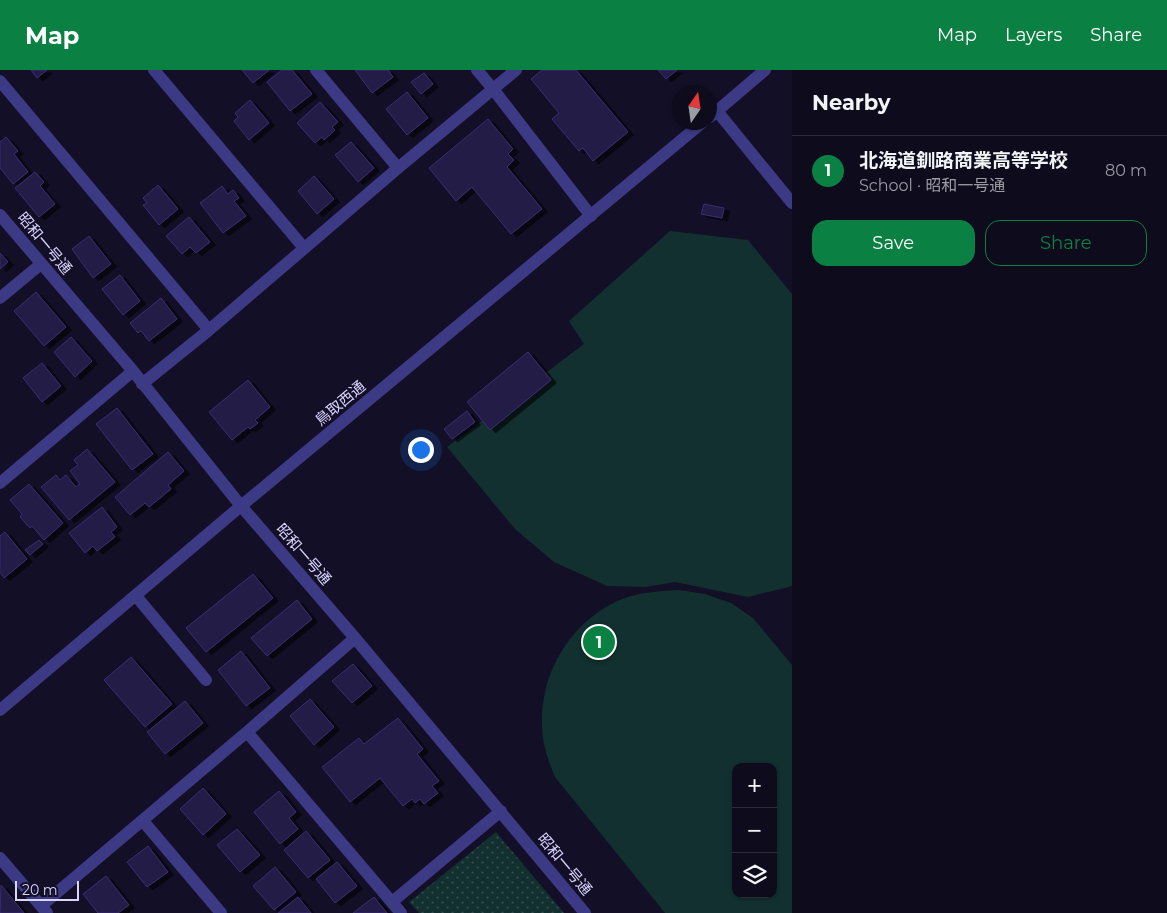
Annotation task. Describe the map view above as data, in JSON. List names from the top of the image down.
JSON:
{
  "streets": {
    "street": ["昭和一号通", "鳥取西通"]
  },
  "crossings": [
    ["昭和一号通", "鳥取西通"]
  ],
  "scale_bar": "20 m",
  "north": "top",
  "page": {
    "header": "Map",
    "nav": ["Map", "Layers", "Share"],
    "heading": "Nearby",
    "list": [
      {
        "mark": "1",
        "name": "北海道釧路商業高等学校",
        "note": "School · 昭和一号通",
        "value": "80 m"
      }
    ],
    "buttons": ["Save", "Share"],
    "pins": "1",
    "map_buttons": ["+", "−"],
    "scale": "20 m"
  }
}
